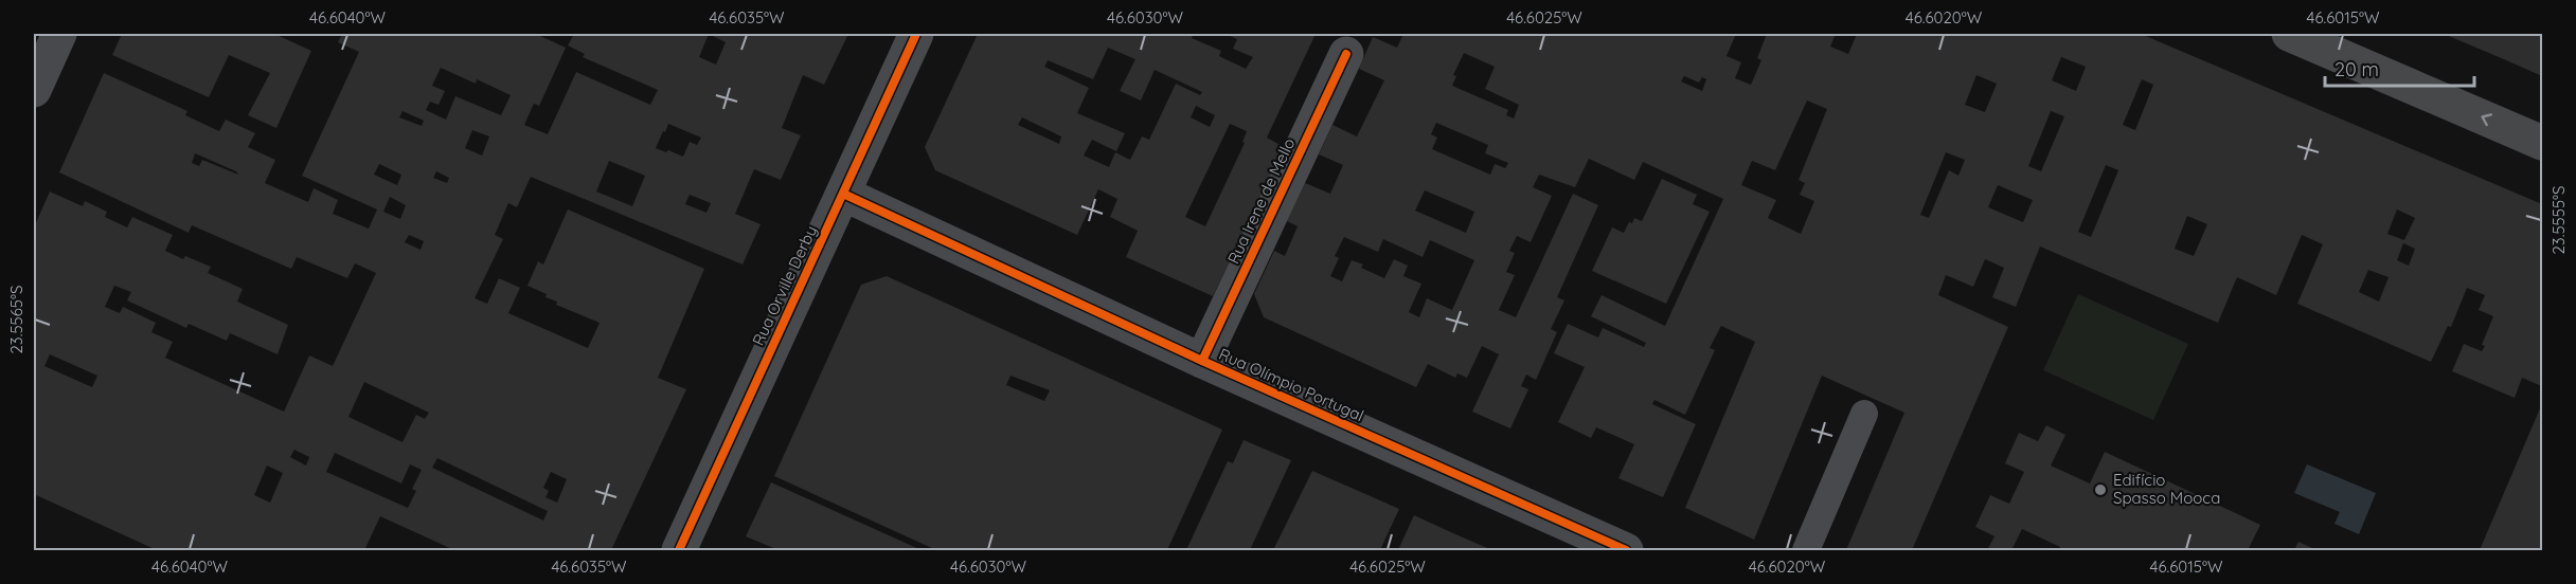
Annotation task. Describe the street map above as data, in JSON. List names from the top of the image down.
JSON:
{
  "streets": {
    "street": ["Rua Irene de Mello", "Rua Orville Derby", "Rua Olímpio Portugal"]
  },
  "crossings": [
    ["Rua Irene de Mello", "Rua Olímpio Portugal"],
    ["Rua Orville Derby", "Rua Olímpio Portugal"]
  ],
  "places": ["Edifício Spasso Mooca"],
  "scale_bar": "20 m",
  "coordinates": [
    "46.6040°W",
    "46.6035°W",
    "46.6030°W",
    "46.6025°W",
    "46.6020°W",
    "46.6015°W",
    "23.5555°S",
    "23.5565°S"
  ]
}
